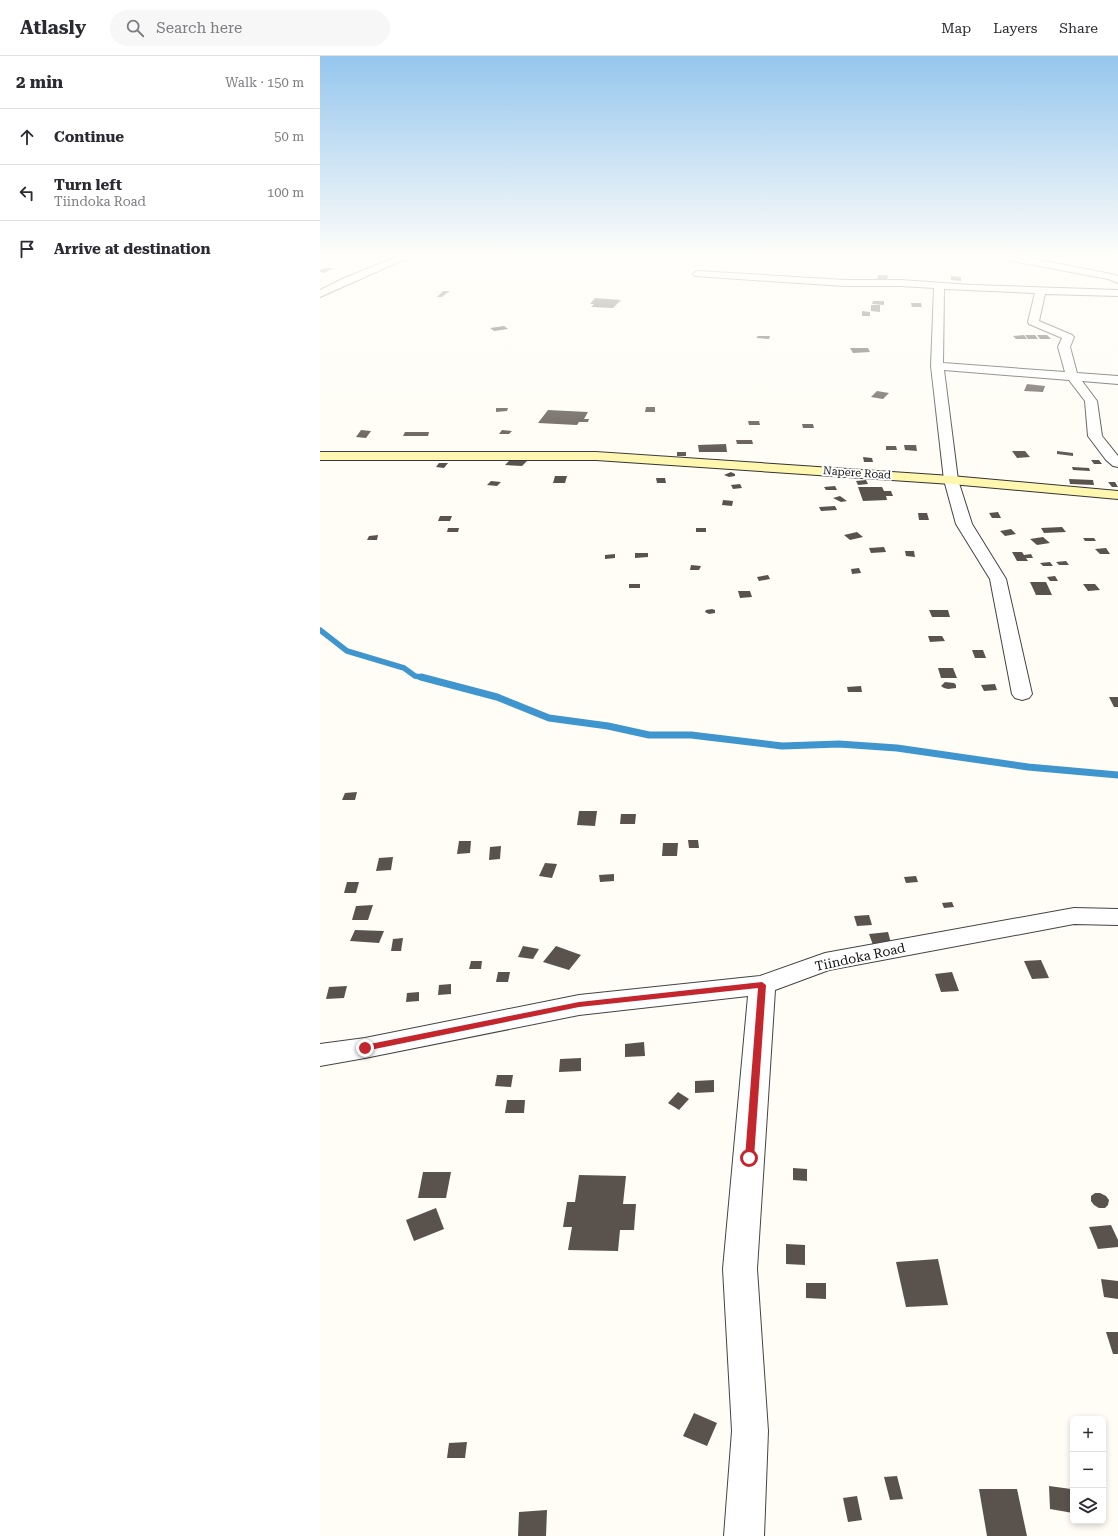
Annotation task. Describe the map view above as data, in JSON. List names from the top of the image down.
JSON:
{
  "streets": {
    "street": ["Napere Road", "Tiindoka Road"]
  },
  "page": {
    "header": "Atlasly",
    "search": "Search here",
    "nav": ["Map", "Layers", "Share"],
    "heading": ["2 min", "Walk · 150 m"],
    "list": [
      ["Continue", "50 m"],
      ["Turn left", "Tiindoka Road", "100 m"],
      "Arrive at destination"
    ],
    "map_buttons": ["+", "−"]
  }
}
